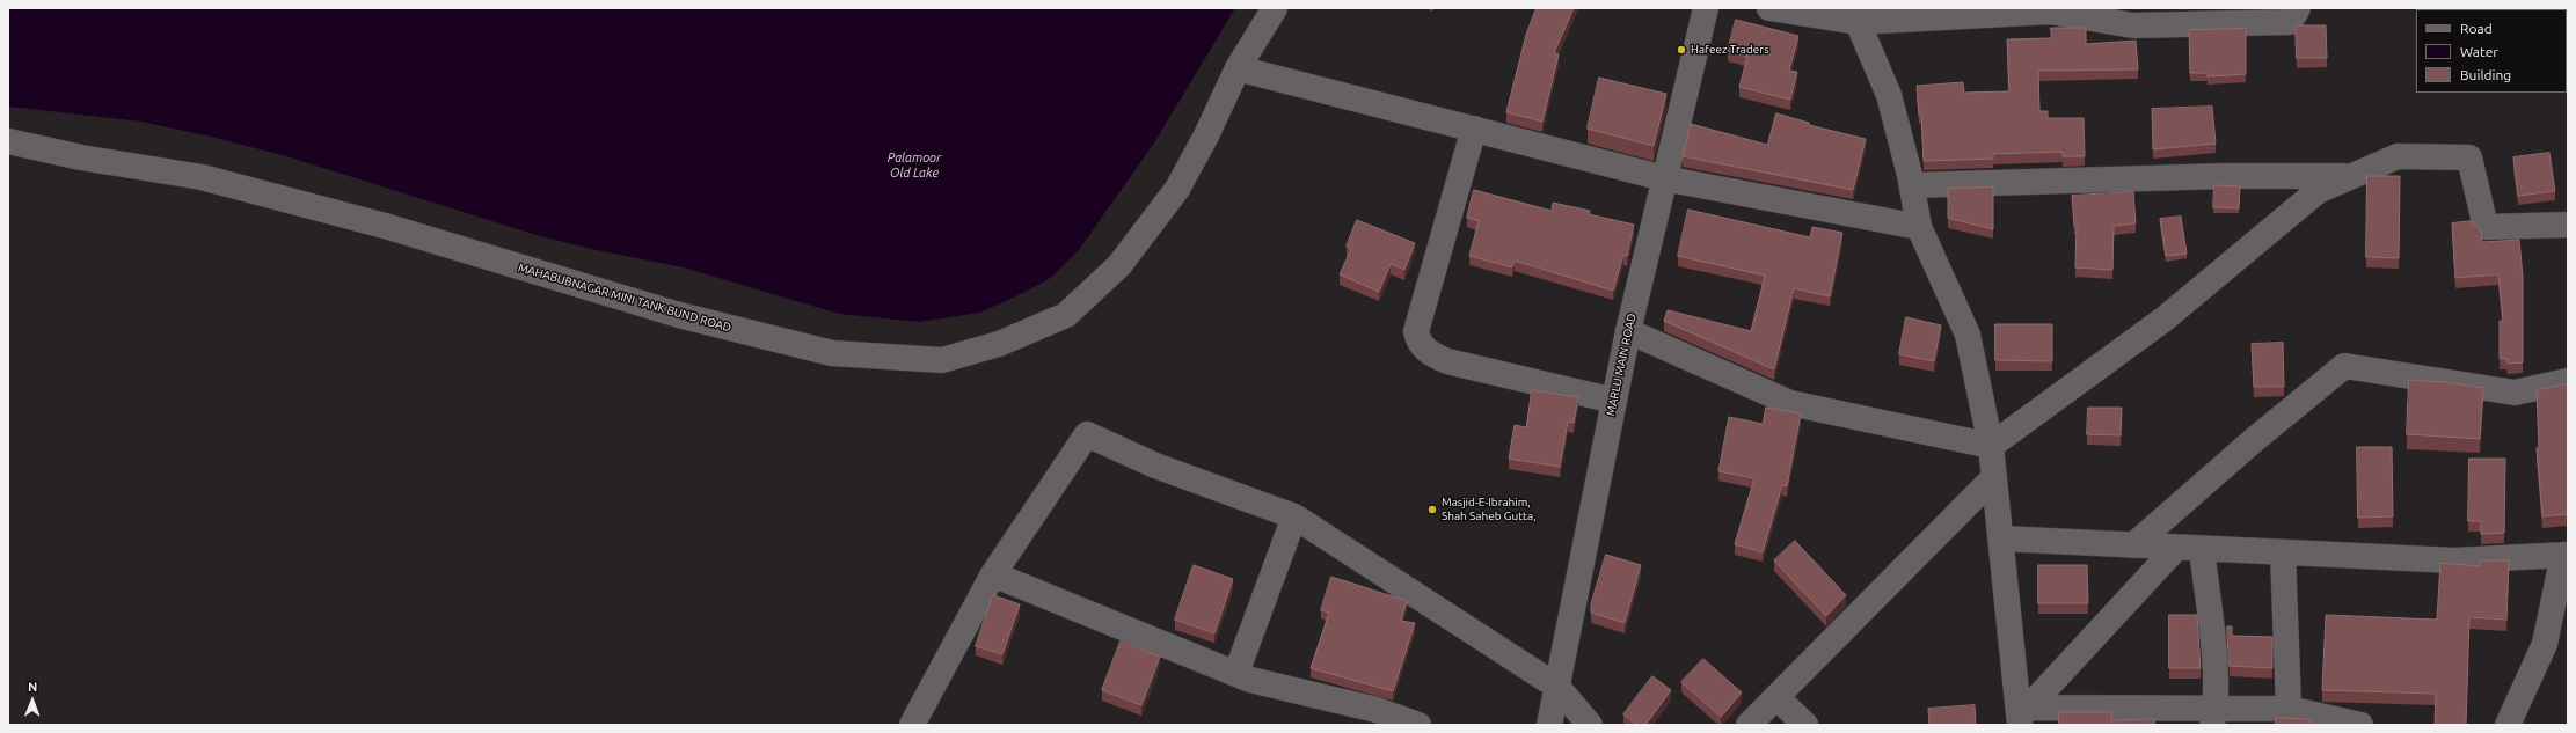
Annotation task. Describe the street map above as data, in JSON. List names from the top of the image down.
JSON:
{
  "streets": {
    "street": ["MAHABUBNAGAR MINI TANK BUND ROAD", "MARLU MAIN ROAD"]
  },
  "water": ["Palamoor Old Lake"],
  "places": ["Hafeez Traders", "Masjid-E-Ibrahim, Shah Saheb Gutta,"],
  "legend": ["Road", "Water", "Building"],
  "north": "top"
}
